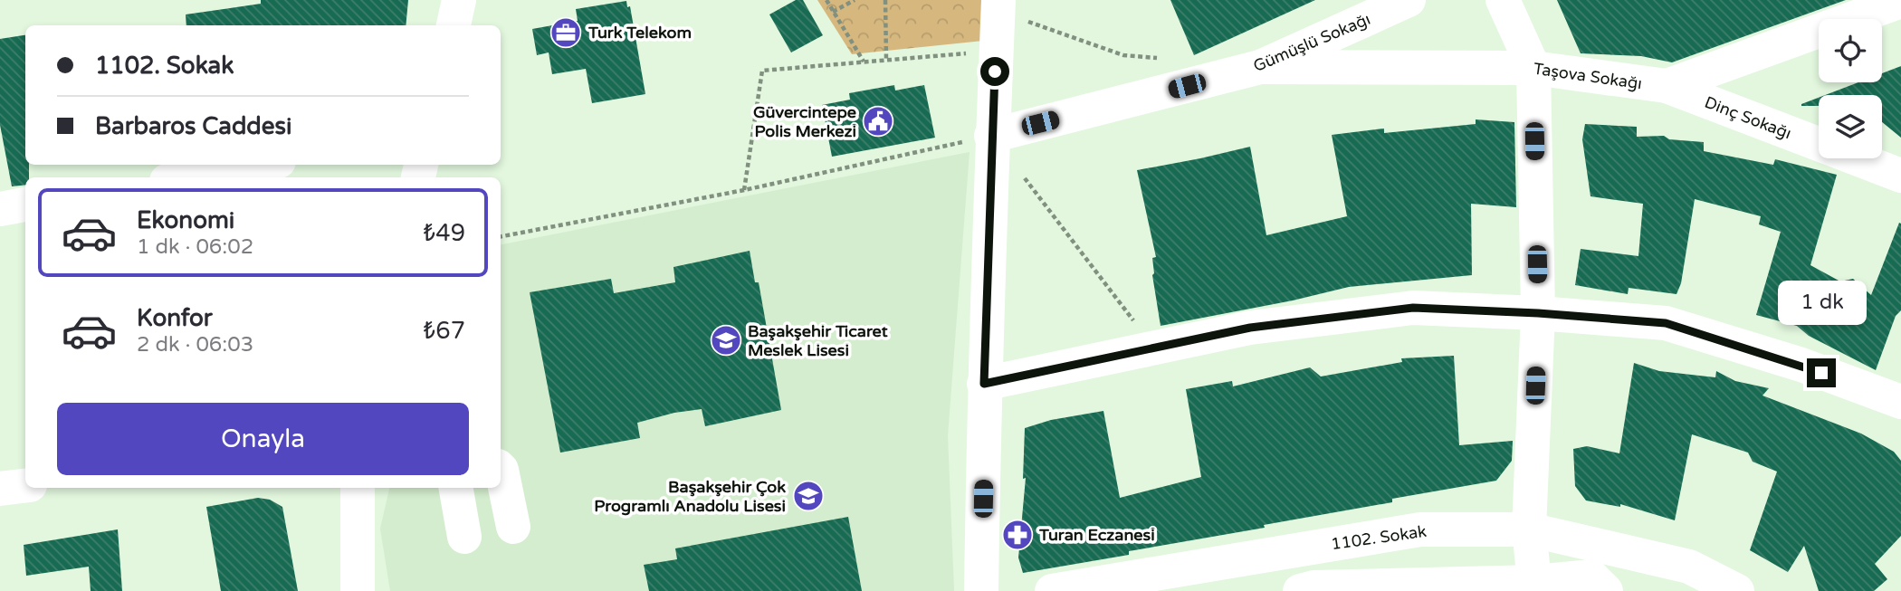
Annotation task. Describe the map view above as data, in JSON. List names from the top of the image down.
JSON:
{
  "streets": {
    "street": [
      "Gümüşlü Sokağı",
      "Taşova Sokağı",
      "Dinç Sokağı",
      "1102. Sokak"
    ]
  },
  "crossings": [
    ["Gümüşlü Sokağı", "Taşova Sokağı"],
    ["Taşova Sokağı", "Dinç Sokağı"]
  ],
  "places": {
    "office": ["Turk Telekom"],
    "public building": ["Güvercintepe Polis Merkezi"],
    "school or university": ["Başakşehir Ticaret Meslek Lisesi", "Başakşehir Çok Programlı Anadolu Lisesi"],
    "pharmacy": ["Turan Eczanesi"]
  },
  "page": {
    "banner": ["1102. Sokak", "Barbaros Caddesi"],
    "list": [
      {
        "name": "Ekonomi",
        "note": "1 dk · 06:02",
        "value": "₺49"
      },
      {
        "name": "Konfor",
        "note": "2 dk · 06:03",
        "value": "₺67"
      }
    ],
    "bubble": "1 dk",
    "buttons": "Onayla"
  }
}
